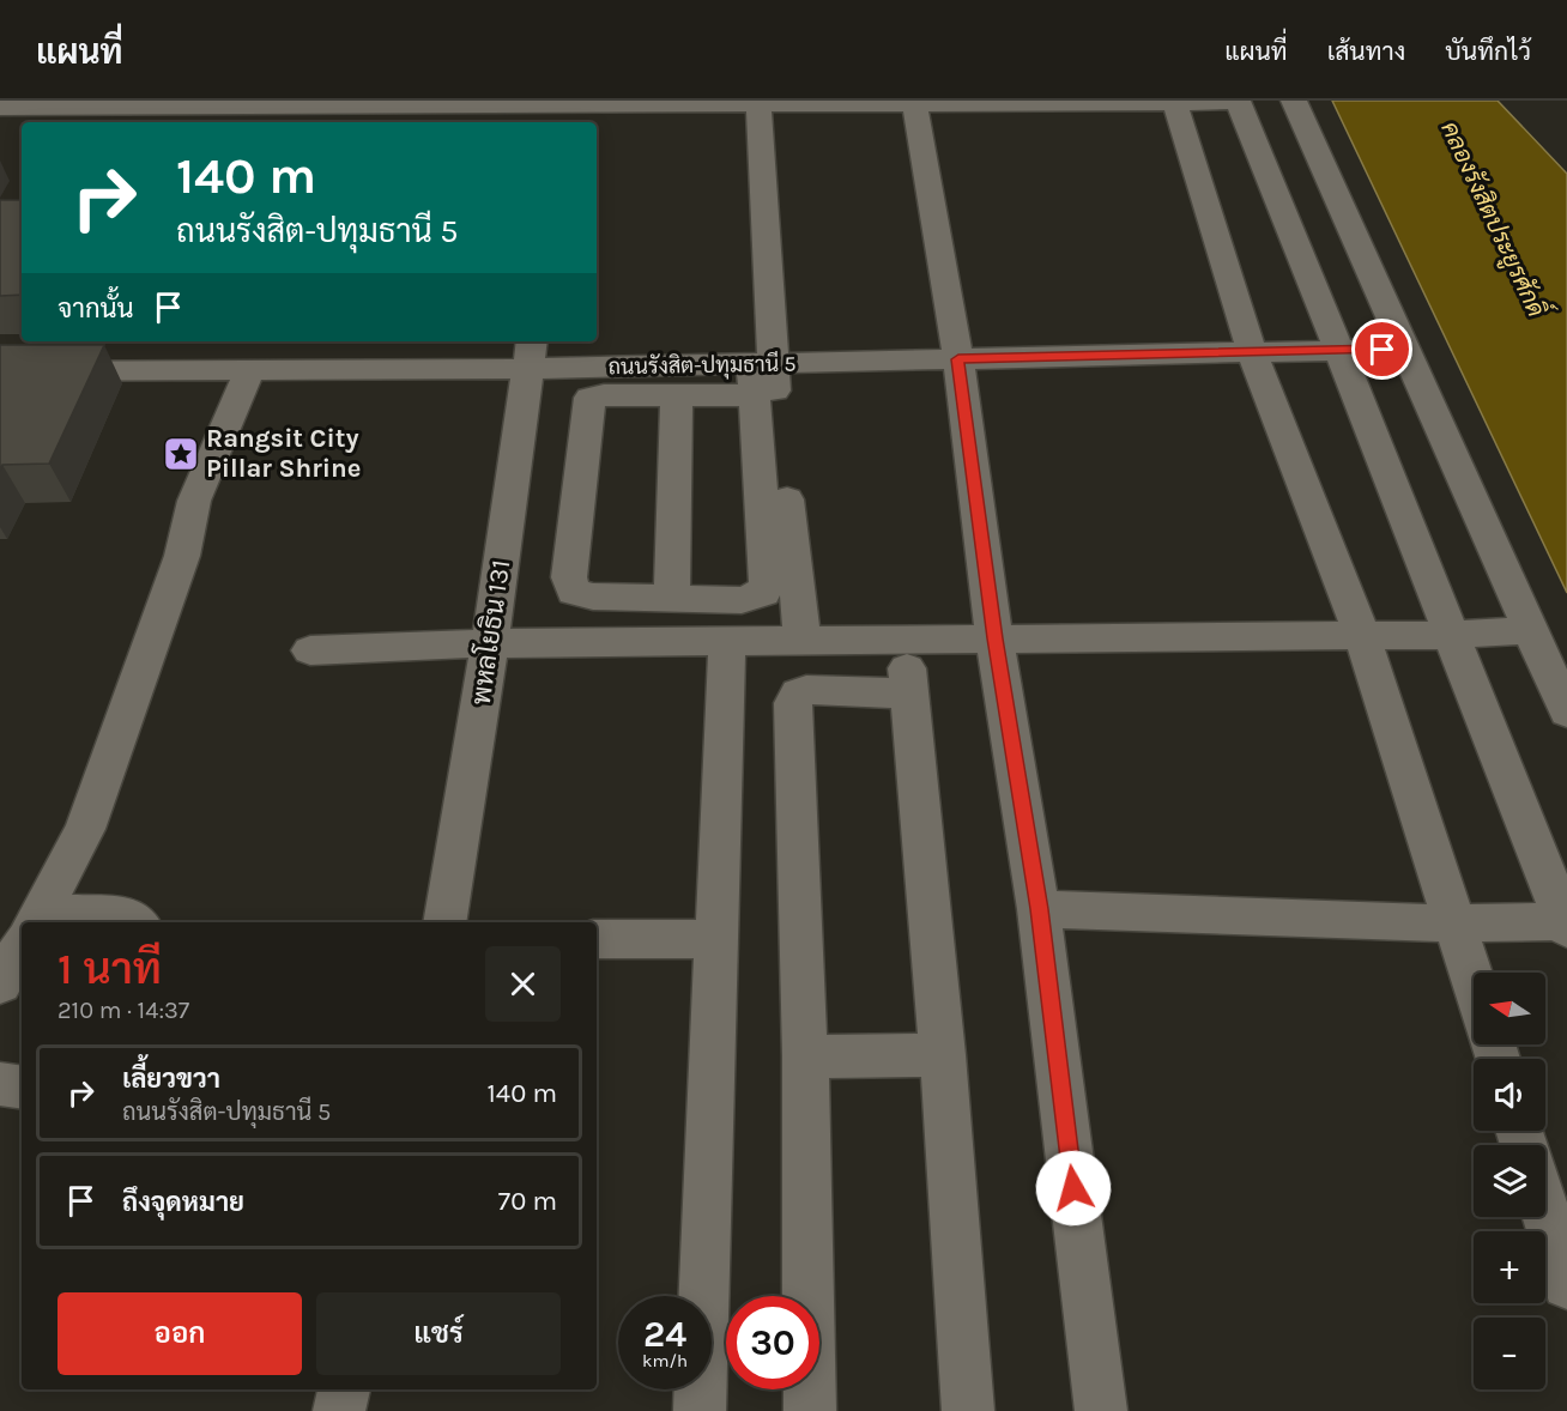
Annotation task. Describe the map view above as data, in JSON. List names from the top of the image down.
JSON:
{
  "streets": {
    "street": ["ถนนรังสิต-ปทุมธานี 5", "พหลโยธิน 131"]
  },
  "crossings": [
    ["ถนนรังสิต-ปทุมธานี 5", "พหลโยธิน 131"]
  ],
  "water": ["คลองรังสิตประยูรศักดิ์"],
  "places": {
    "place": ["Rangsit City Pillar Shrine"]
  },
  "north": "left",
  "page": {
    "header": "แผนที่",
    "nav": ["แผนที่", "เส้นทาง", "บันทึกไว้"],
    "turn": ["140 m", "ถนนรังสิต-ปทุมธานี 5"],
    "then": "จากนั้น",
    "heading": ["1 นาที", "210 m · 14:37"],
    "map_buttons": ["+", "−"],
    "list": [
      {
        "name": "เลี้ยวขวา",
        "note": "ถนนรังสิต-ปทุมธานี 5",
        "value": "140 m"
      },
      {
        "name": "ถึงจุดหมาย",
        "value": "70 m"
      }
    ],
    "buttons": ["ออก", "แชร์"],
    "speed": "24 km/h",
    "limit": "30"
  }
}
